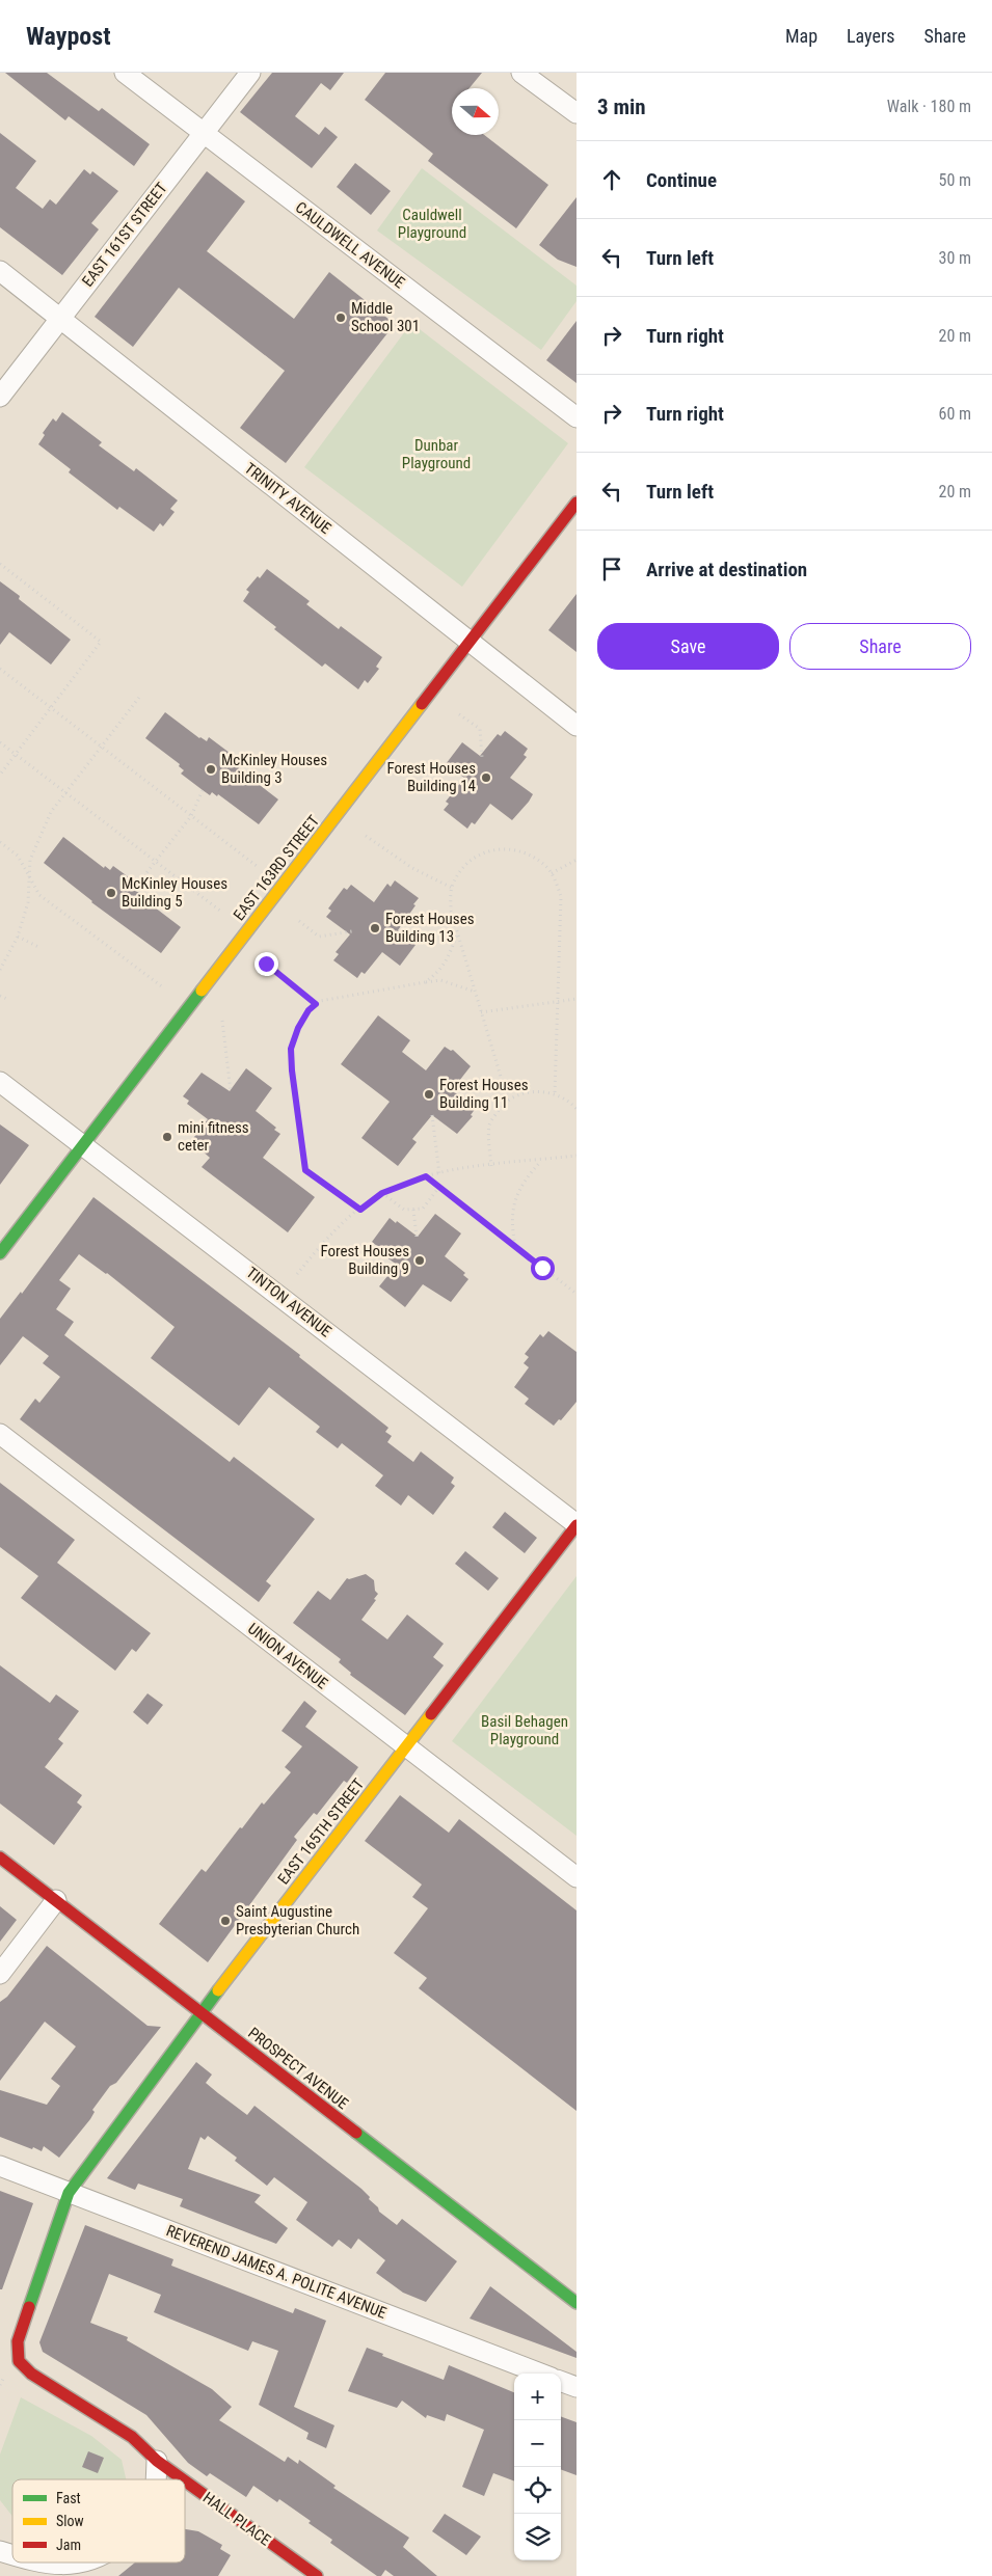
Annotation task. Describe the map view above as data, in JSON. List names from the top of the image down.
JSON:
{
  "streets": {
    "street": [
      "EAST 161ST STREET",
      "CAULDWELL AVENUE",
      "TRINITY AVENUE",
      "EAST 163RD STREET",
      "TINTON AVENUE",
      "UNION AVENUE",
      "EAST 165TH STREET",
      "PROSPECT AVENUE",
      "REVEREND JAMES A. POLITE AVENUE",
      "HALL PLACE"
    ]
  },
  "crossings": [
    ["EAST 161ST STREET", "CAULDWELL AVENUE"],
    ["EAST 161ST STREET", "TRINITY AVENUE"],
    ["TRINITY AVENUE", "EAST 163RD STREET"],
    ["EAST 163RD STREET", "TINTON AVENUE"],
    ["TINTON AVENUE", "EAST 165TH STREET"],
    ["UNION AVENUE", "EAST 165TH STREET"],
    ["EAST 165TH STREET", "PROSPECT AVENUE"],
    ["EAST 165TH STREET", "REVEREND JAMES A. POLITE AVENUE"],
    ["EAST 165TH STREET", "HALL PLACE"]
  ],
  "parks": ["Cauldwell Playground", "Dunbar Playground", "Basil Behagen Playground"],
  "places": [
    "Middle School 301",
    "McKinley Houses Building 3",
    "Forest Houses Building 14",
    "McKinley Houses Building 5",
    "Forest Houses Building 13",
    "Forest Houses Building 11",
    "mini fitness ceter",
    "Forest Houses Building 9",
    "Saint Augustine Presbyterian Church"
  ],
  "legend": ["Fast", "Slow", "Jam"],
  "north": "right",
  "page": {
    "header": "Waypost",
    "nav": ["Map", "Layers", "Share"],
    "heading": ["3 min", "Walk · 180 m"],
    "list": [
      ["Continue", "50 m"],
      ["Turn left", "30 m"],
      ["Turn right", "20 m"],
      ["Turn right", "60 m"],
      ["Turn left", "20 m"],
      "Arrive at destination"
    ],
    "buttons": ["Save", "Share"],
    "map_buttons": ["+", "−"]
  }
}
